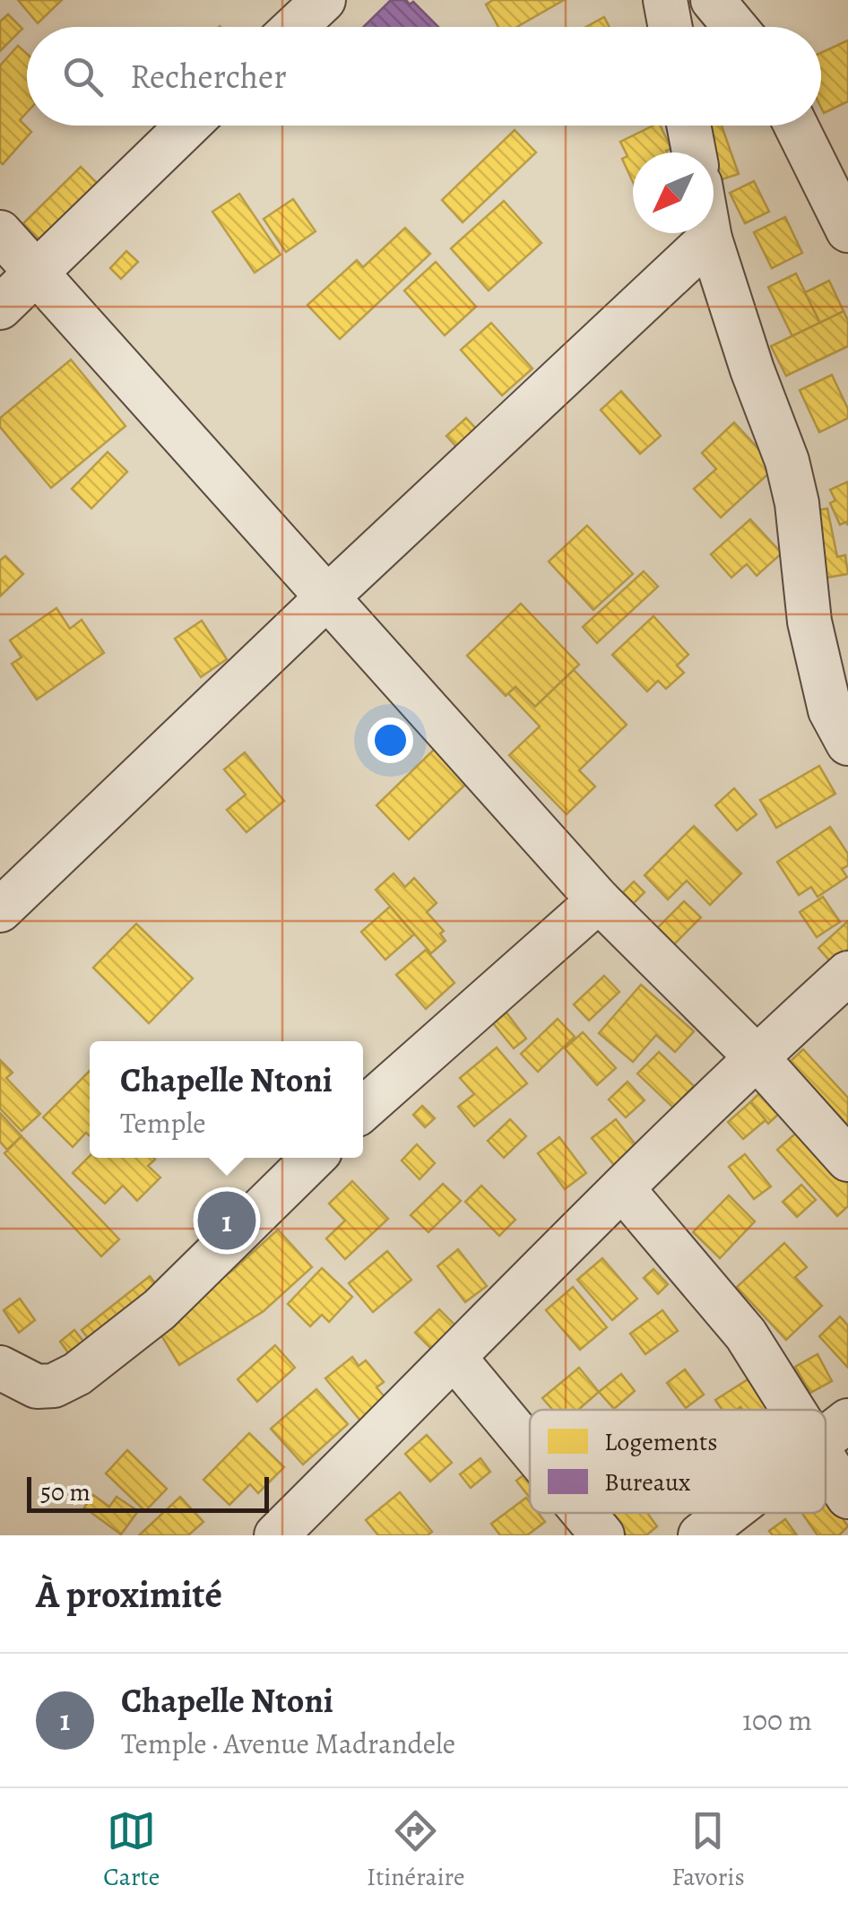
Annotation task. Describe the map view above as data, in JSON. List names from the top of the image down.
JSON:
{
  "legend": ["Logements", "Bureaux"],
  "scale_bar": "50 m",
  "north": "bottom left",
  "page": {
    "search": "Rechercher",
    "popup": ["Chapelle Ntoni", "Temple"],
    "pins": "1",
    "scale": "50 m",
    "heading": "À proximité",
    "list": [
      {
        "mark": "1",
        "name": "Chapelle Ntoni",
        "note": "Temple · Avenue Madrandele",
        "value": "100 m"
      }
    ],
    "nav": ["Carte", "Itinéraire", "Favoris"]
  }
}
